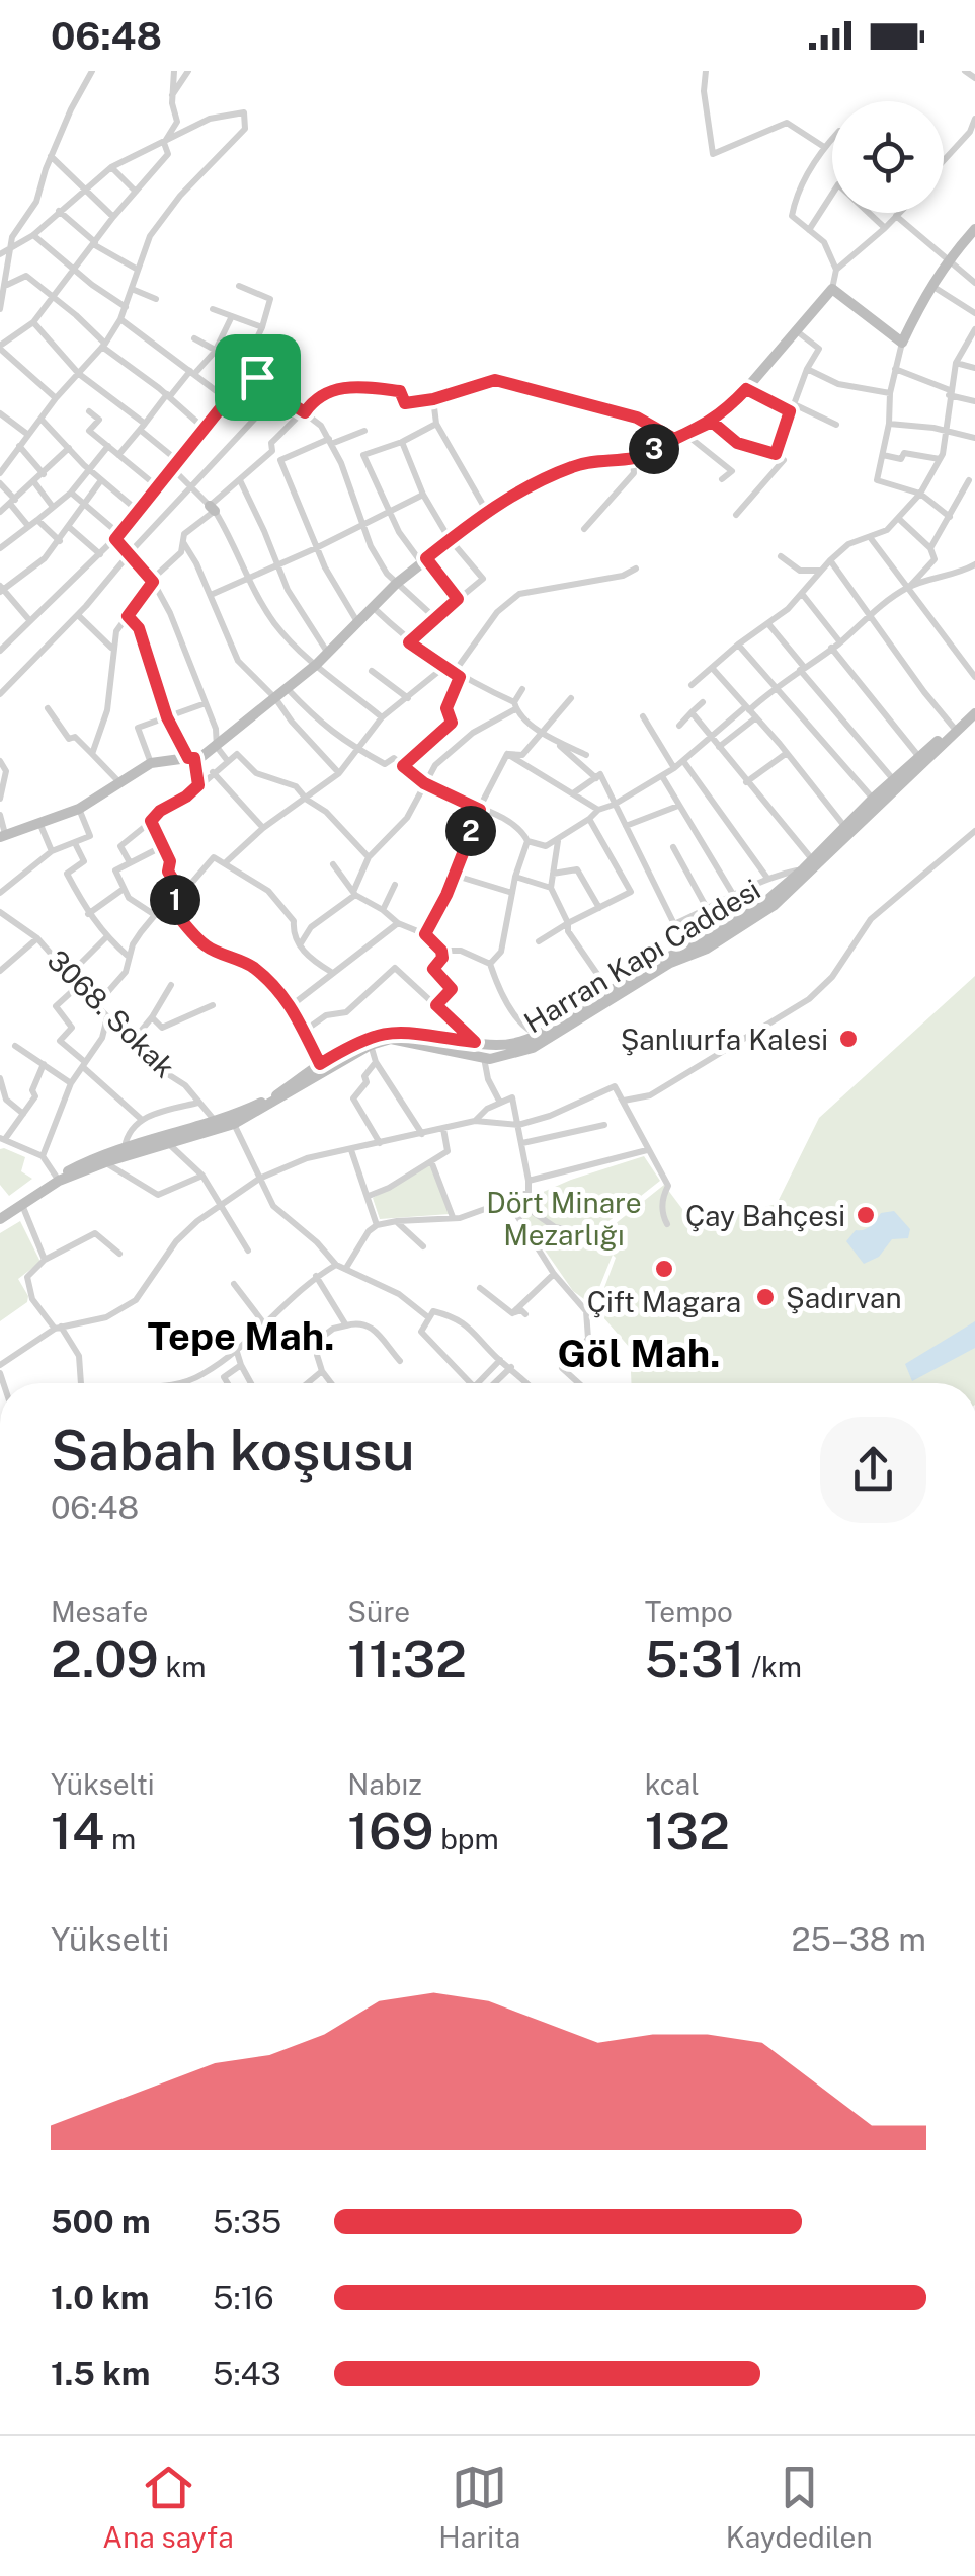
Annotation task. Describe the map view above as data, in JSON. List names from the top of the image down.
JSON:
{
  "streets": {
    "main road": ["Harran Kapı Caddesi"],
    "street": ["3068. Sokak"]
  },
  "crossings": [
    ["Harran Kapı Caddesi", "3068. Sokak"]
  ],
  "districts": ["Tepe Mah.", "Göl Mah."],
  "parks": ["Dört Minare Mezarlığı"],
  "places": [
    "Şanlıurfa Kalesi",
    "Çay Bahçesi",
    "Çift Magara",
    "Şadırvan"
  ],
  "page": {
    "status": "06:48",
    "pins": ["3", "2", "1"],
    "heading": ["Sabah koşusu", "06:48"],
    "stats": [
      ["Mesafe", "2.09 km"],
      ["Süre", "11:32"],
      ["Tempo", "5:31 /km"],
      ["Yükselti", "14 m"],
      ["Nabız", "169 bpm"],
      ["kcal", "132"]
    ],
    "chart": ["Yükselti", "25–38 m"],
    "list": [
      {
        "name": "500 m",
        "note": "5:35"
      },
      {
        "name": "1.0 km",
        "note": "5:16"
      },
      {
        "name": "1.5 km",
        "note": "5:43"
      }
    ],
    "tabs": ["Ana sayfa", "Harita", "Kaydedilen"]
  }
}
